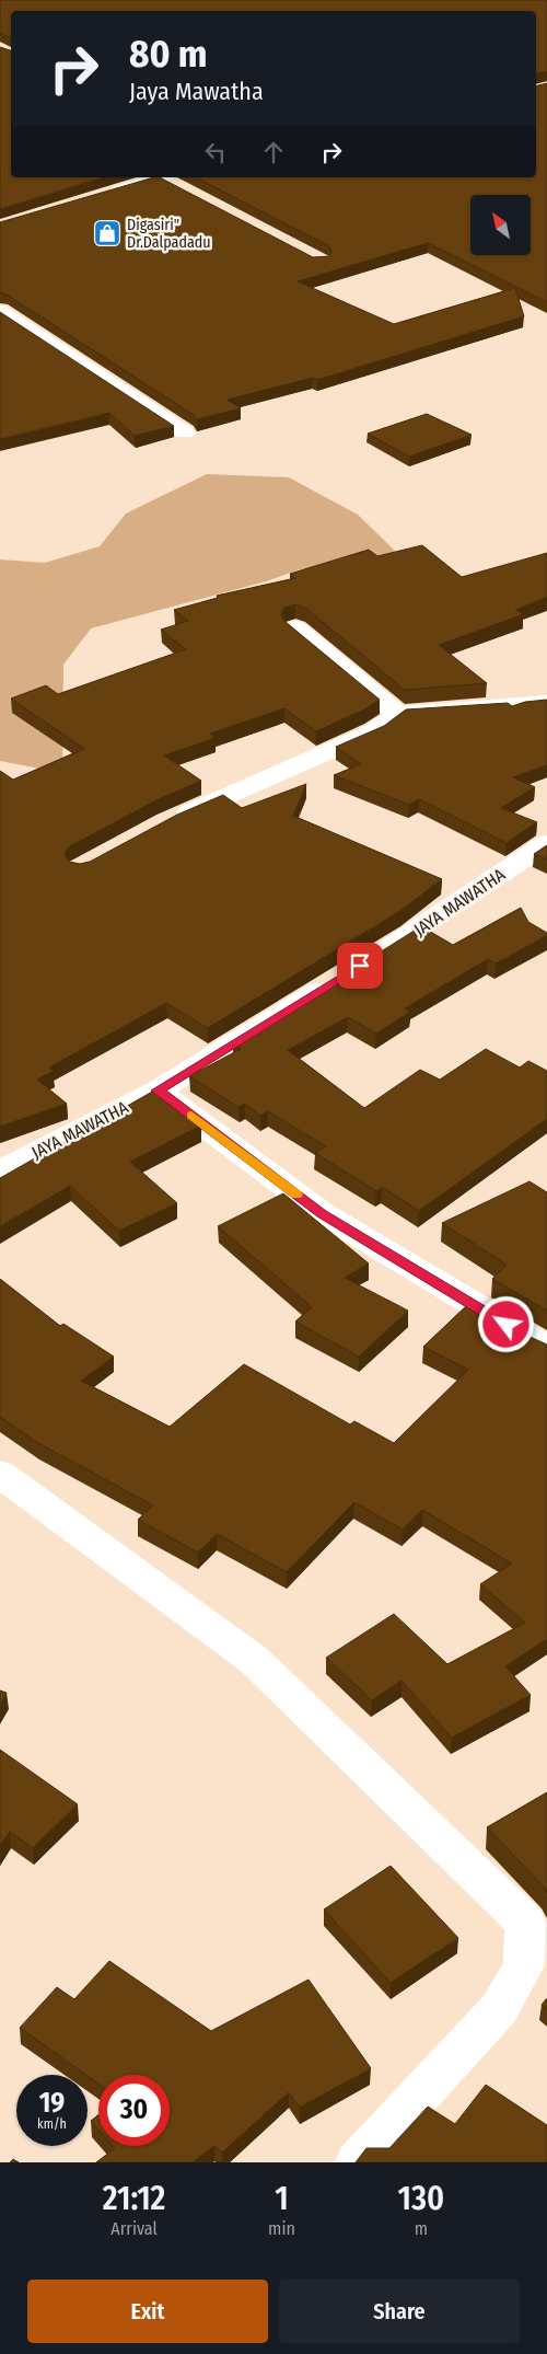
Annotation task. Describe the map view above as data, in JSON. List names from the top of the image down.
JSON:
{
  "streets": {
    "street": ["JAYA MAWATHA"]
  },
  "places": {
    "shop": ["Digasiri\" Dr.Dalpadadu"]
  },
  "north": "top left",
  "page": {
    "turn": ["80 m", "Jaya Mawatha"],
    "speed": "19 km/h",
    "limit": "30",
    "eta": [
      "21:12",
      "Arrival",
      "1",
      "min",
      "130",
      "m"
    ],
    "buttons": ["Exit", "Share"]
  }
}
